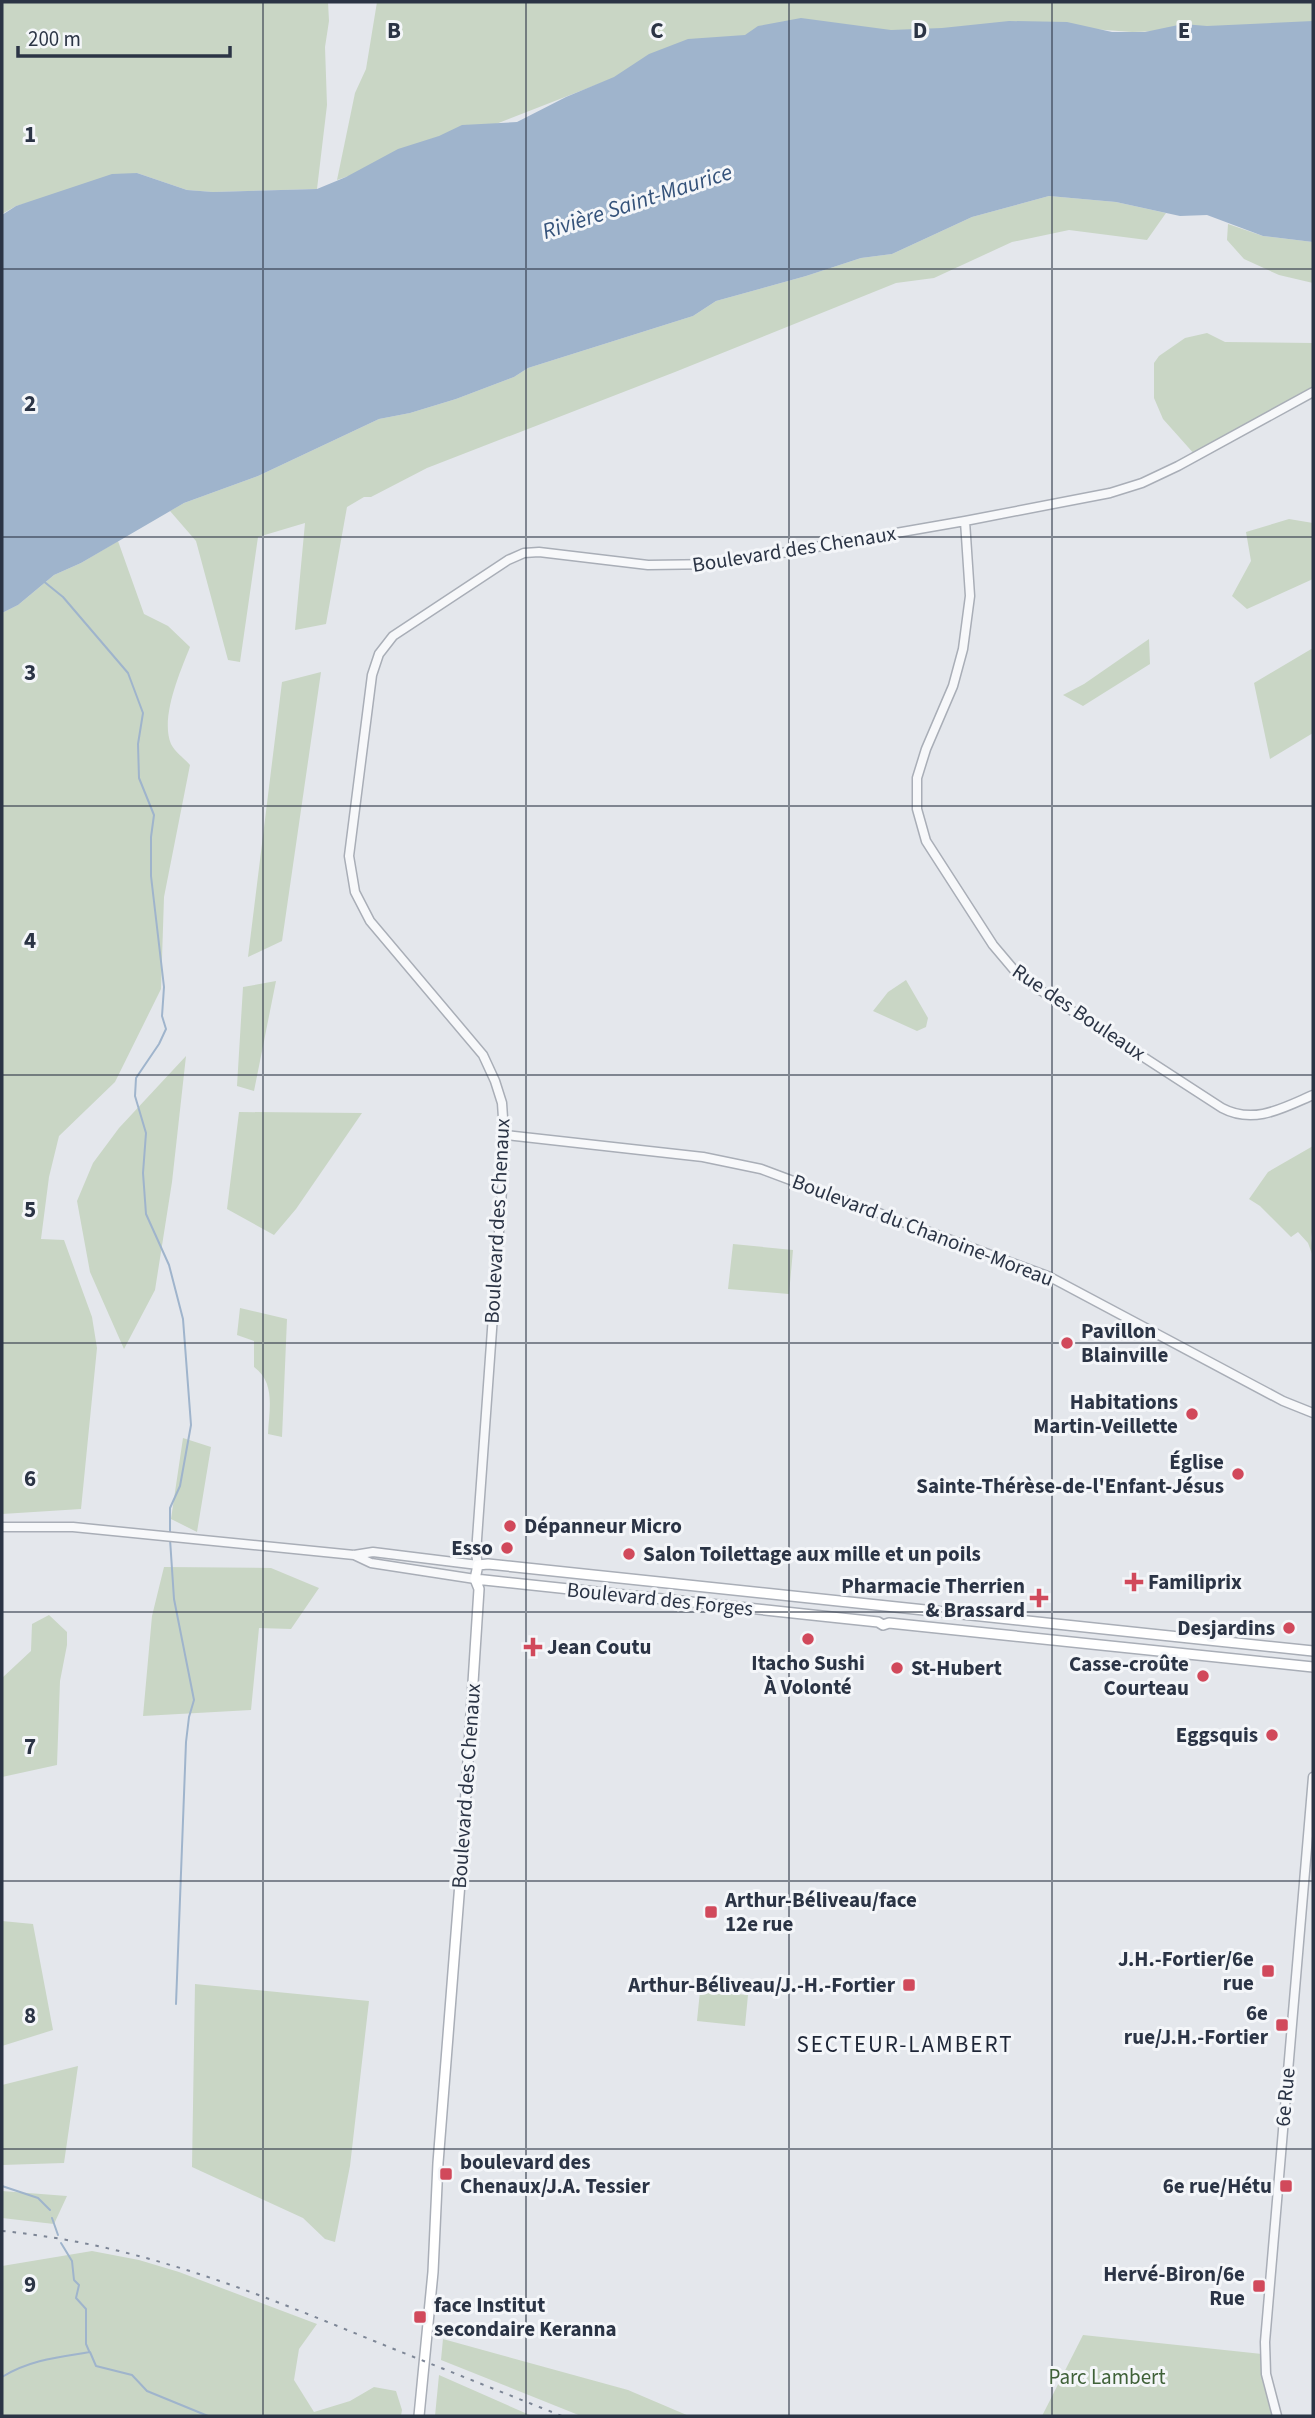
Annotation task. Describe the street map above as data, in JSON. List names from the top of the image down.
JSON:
{
  "streets": {
    "main road": ["Boulevard des Chenaux", "Boulevard des Forges"],
    "street": ["Rue des Bouleaux", "Boulevard du Chanoine-Moreau", "6e Rue"]
  },
  "crossings": [
    ["Boulevard des Chenaux", "Rue des Bouleaux"],
    ["Boulevard des Chenaux", "Boulevard du Chanoine-Moreau"],
    ["Boulevard des Chenaux", "Boulevard des Forges"]
  ],
  "districts": ["SECTEUR-LAMBERT"],
  "water": ["Rivière Saint-Maurice"],
  "parks": ["Parc Lambert"],
  "places": {
    "other": [
      "Pavillon Blainville",
      "Habitations Martin-Veillette",
      "Église Sainte-Thérèse-de-l'Enfant-Jésus",
      "Dépanneur Micro",
      "Esso",
      "Salon Toilettage aux mille et un poils",
      "Desjardins",
      "Itacho Sushi À Volonté",
      "St-Hubert",
      "Casse-croûte Courteau",
      "Eggsquis"
    ],
    "health": ["Familiprix", "Pharmacie Therrien & Brassard", "Jean Coutu"],
    "transit": [
      "Arthur-Béliveau/face 12e rue",
      "J.H.-Fortier/6e rue",
      "Arthur-Béliveau/J.-H.-Fortier",
      "6e rue/J.H.-Fortier",
      "boulevard des Chenaux/J.A. Tessier",
      "6e rue/Hétu",
      "Hervé-Biron/6e Rue",
      "face Institut secondaire Keranna"
    ]
  },
  "scale_bar": "200 m",
  "grid": {
    "columns": [
      "B",
      "C",
      "D",
      "E"
    ],
    "rows": [
      "1",
      "2",
      "3",
      "4",
      "5",
      "6",
      "7",
      "8",
      "9"
    ]
  }
}
